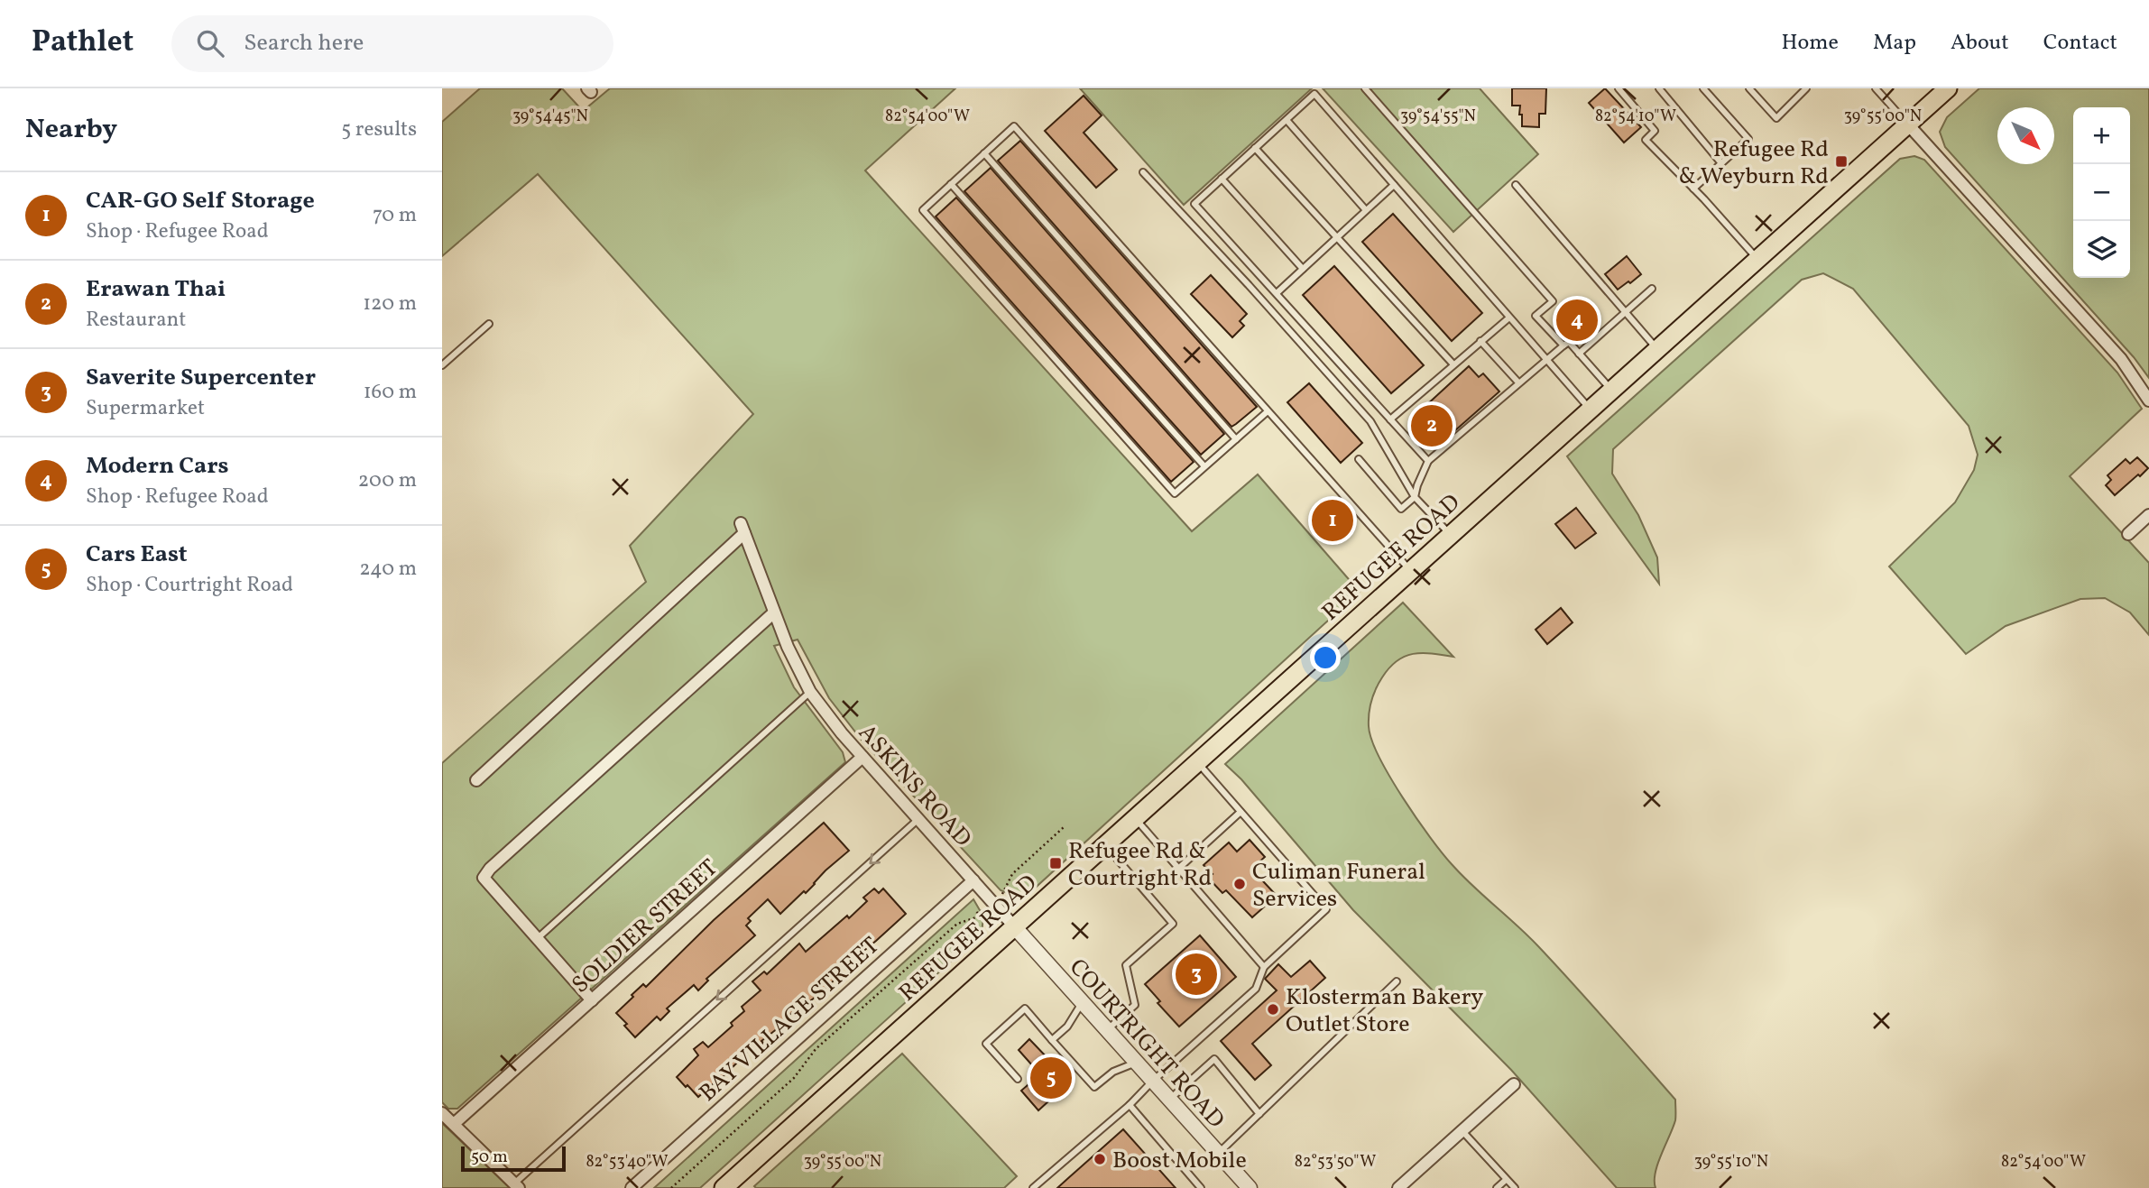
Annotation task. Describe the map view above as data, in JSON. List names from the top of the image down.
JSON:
{
  "streets": {
    "main road": ["REFUGEE ROAD"],
    "street": [
      "ASKINS ROAD",
      "SOLDIER STREET",
      "BAY VILLAGE STREET",
      "COURTRIGHT ROAD"
    ]
  },
  "crossings": [
    ["REFUGEE ROAD", "ASKINS ROAD"],
    ["REFUGEE ROAD", "COURTRIGHT ROAD"],
    ["ASKINS ROAD", "SOLDIER STREET"],
    ["ASKINS ROAD", "BAY VILLAGE STREET"],
    ["ASKINS ROAD", "COURTRIGHT ROAD"]
  ],
  "places": {
    "transit": ["Refugee Rd & Weyburn Rd", "Refugee Rd & Courtright Rd"],
    "other": ["Culiman Funeral Services", "Klosterman Bakery Outlet Store", "Boost Mobile"]
  },
  "scale_bar": "50 m",
  "north": "bottom right",
  "page": {
    "header": "Pathlet",
    "search": "Search here",
    "nav": [
      "Home",
      "Map",
      "About",
      "Contact"
    ],
    "heading": ["Nearby", "5 results"],
    "map_buttons": ["+", "−"],
    "list": [
      {
        "mark": "1",
        "name": "CAR-GO Self Storage",
        "note": "Shop · Refugee Road",
        "value": "70 m"
      },
      {
        "mark": "2",
        "name": "Erawan Thai",
        "note": "Restaurant",
        "value": "120 m"
      },
      {
        "mark": "3",
        "name": "Saverite Supercenter",
        "note": "Supermarket",
        "value": "160 m"
      },
      {
        "mark": "4",
        "name": "Modern Cars",
        "note": "Shop · Refugee Road",
        "value": "200 m"
      },
      {
        "mark": "5",
        "name": "Cars East",
        "note": "Shop · Courtright Road",
        "value": "240 m"
      }
    ],
    "pins": [
      "4",
      "2",
      "1",
      "3",
      "5"
    ],
    "scale": "50 m"
  },
  "coordinates": [
    "82°54'00\"W",
    "82°54'10\"W",
    "39°54'45\"N",
    "39°54'55\"N",
    "39°55'00\"N",
    "39°55'10\"N",
    "82°53'40\"W",
    "82°53'50\"W"
  ]
}
